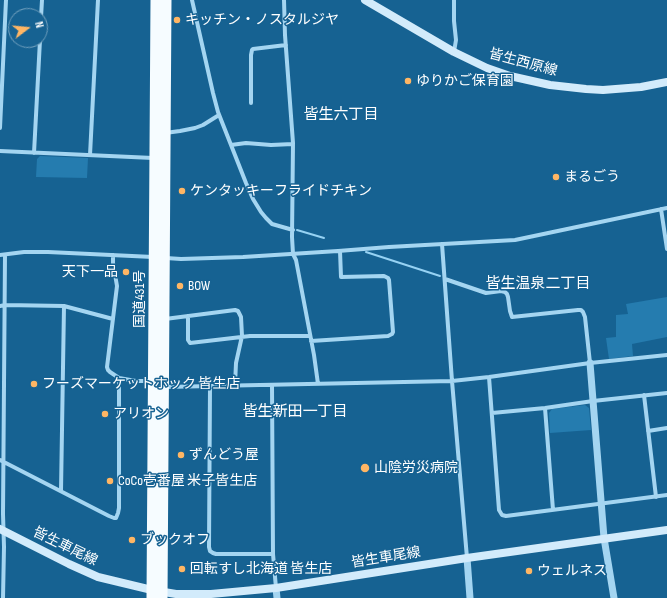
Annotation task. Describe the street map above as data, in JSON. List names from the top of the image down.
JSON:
{
  "streets": {
    "highway": ["国道431号"],
    "main road": ["皆生西原線", "皆生車尾線"]
  },
  "crossings": [
    ["国道431号", "皆生車尾線"]
  ],
  "districts": ["皆生六丁目", "皆生温泉二丁目", "皆生新田一丁目"],
  "places": [
    "キッチン・ノスタルジヤ",
    "ゆりかご保育園",
    "まるごう",
    "ケンタッキーフライドチキン",
    "天下一品",
    "BOW",
    "フーズマーケットホック 皆生店",
    "アリオン",
    "ずんどう屋",
    "山陰労災病院",
    "CoCo壱番屋 米子皆生店",
    "ブックオフ",
    "回転すし北海道 皆生店",
    "ウェルネス"
  ],
  "north": "right"
}
